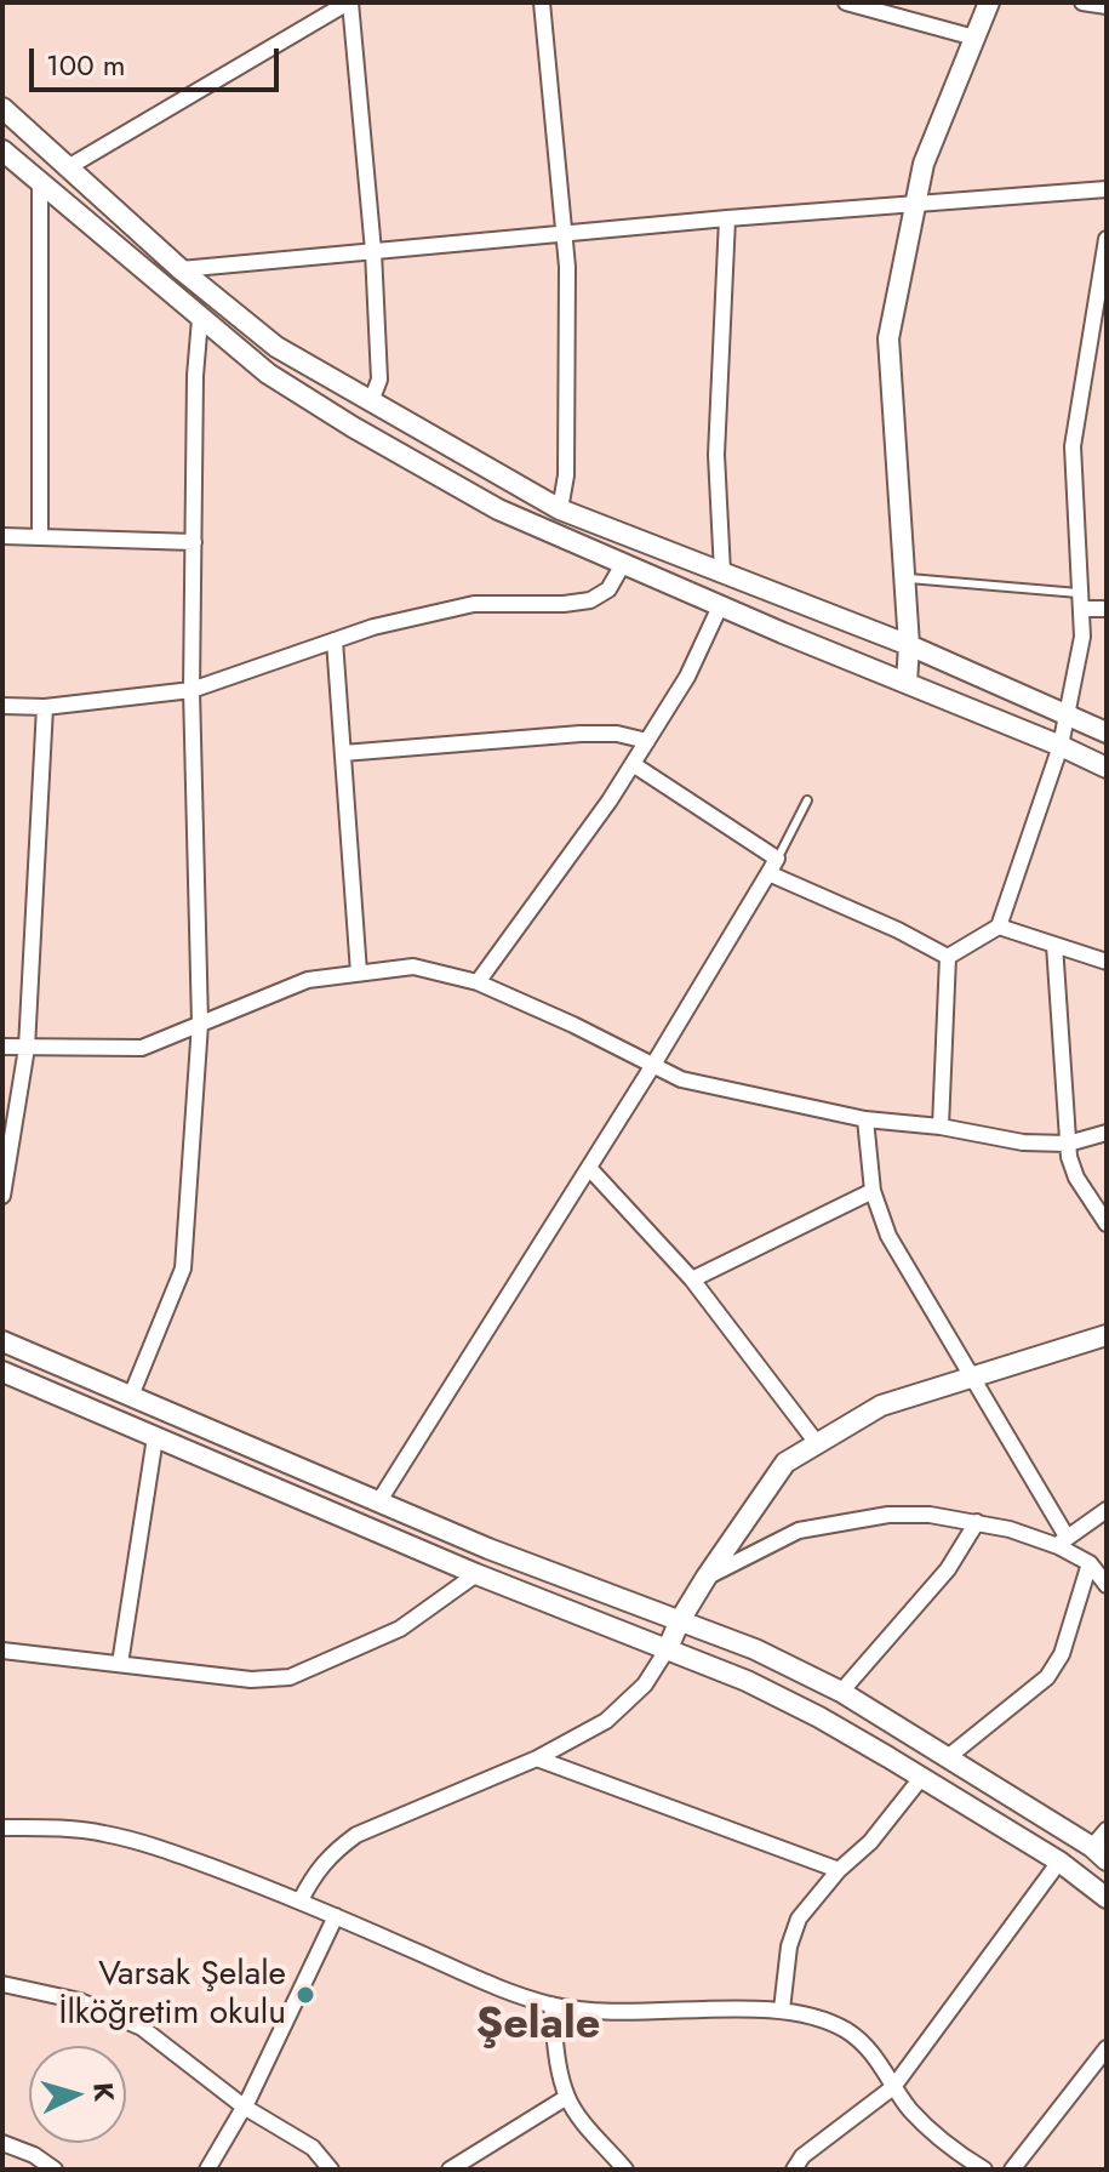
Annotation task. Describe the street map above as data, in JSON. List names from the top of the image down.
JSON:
{
  "districts": ["Şelale"],
  "places": ["Varsak Şelale İlköğretim okulu"],
  "scale_bar": "100 m",
  "north": "right"
}
